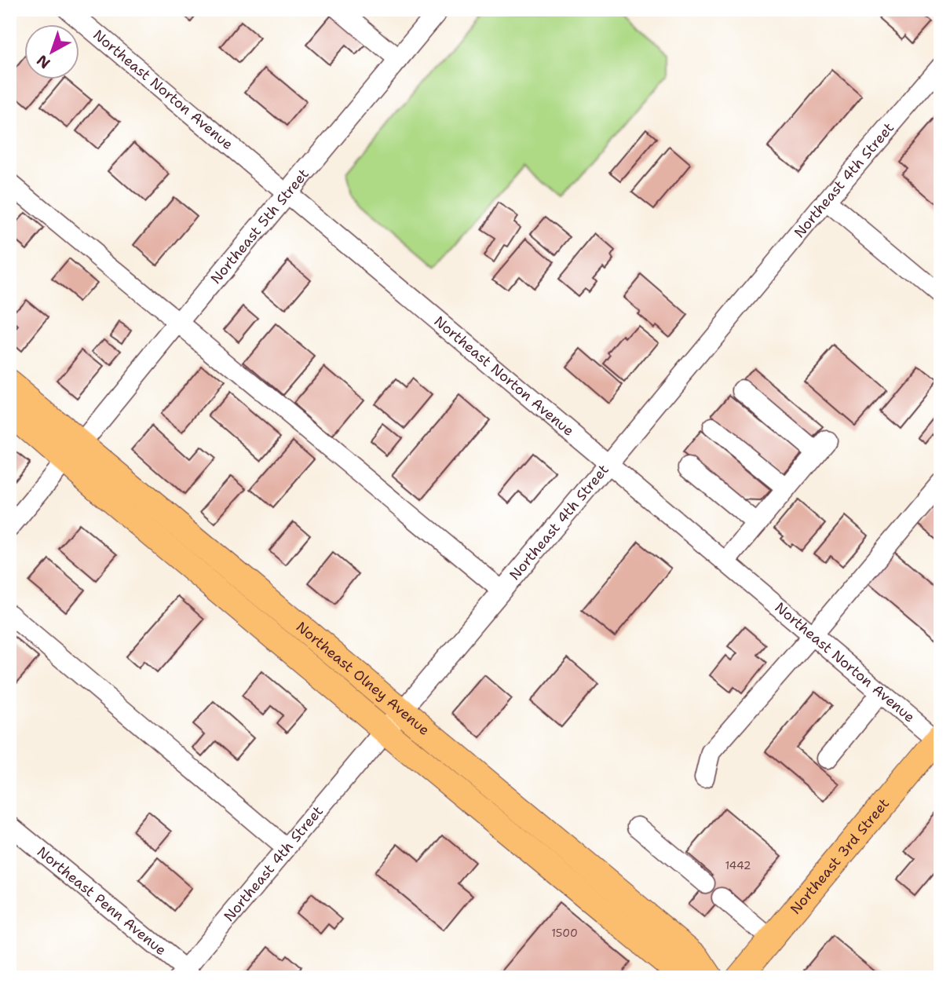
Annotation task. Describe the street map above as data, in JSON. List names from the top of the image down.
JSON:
{
  "streets": {
    "main road": ["Northeast Olney Avenue", "Northeast 3rd Street"],
    "street": [
      "Northeast Norton Avenue",
      "Northeast 4th Street",
      "Northeast 5th Street",
      "Northeast Penn Avenue"
    ]
  },
  "crossings": [
    ["Northeast Norton Avenue", "Northeast 4th Street"],
    ["Northeast Norton Avenue", "Northeast 5th Street"],
    ["Northeast Norton Avenue", "Northeast 3rd Street"],
    ["Northeast 4th Street", "Northeast Olney Avenue"],
    ["Northeast 4th Street", "Northeast Penn Avenue"],
    ["Northeast 5th Street", "Northeast Olney Avenue"]
  ],
  "house_numbers": ["1442", "1500"],
  "north": "bottom left"
}
